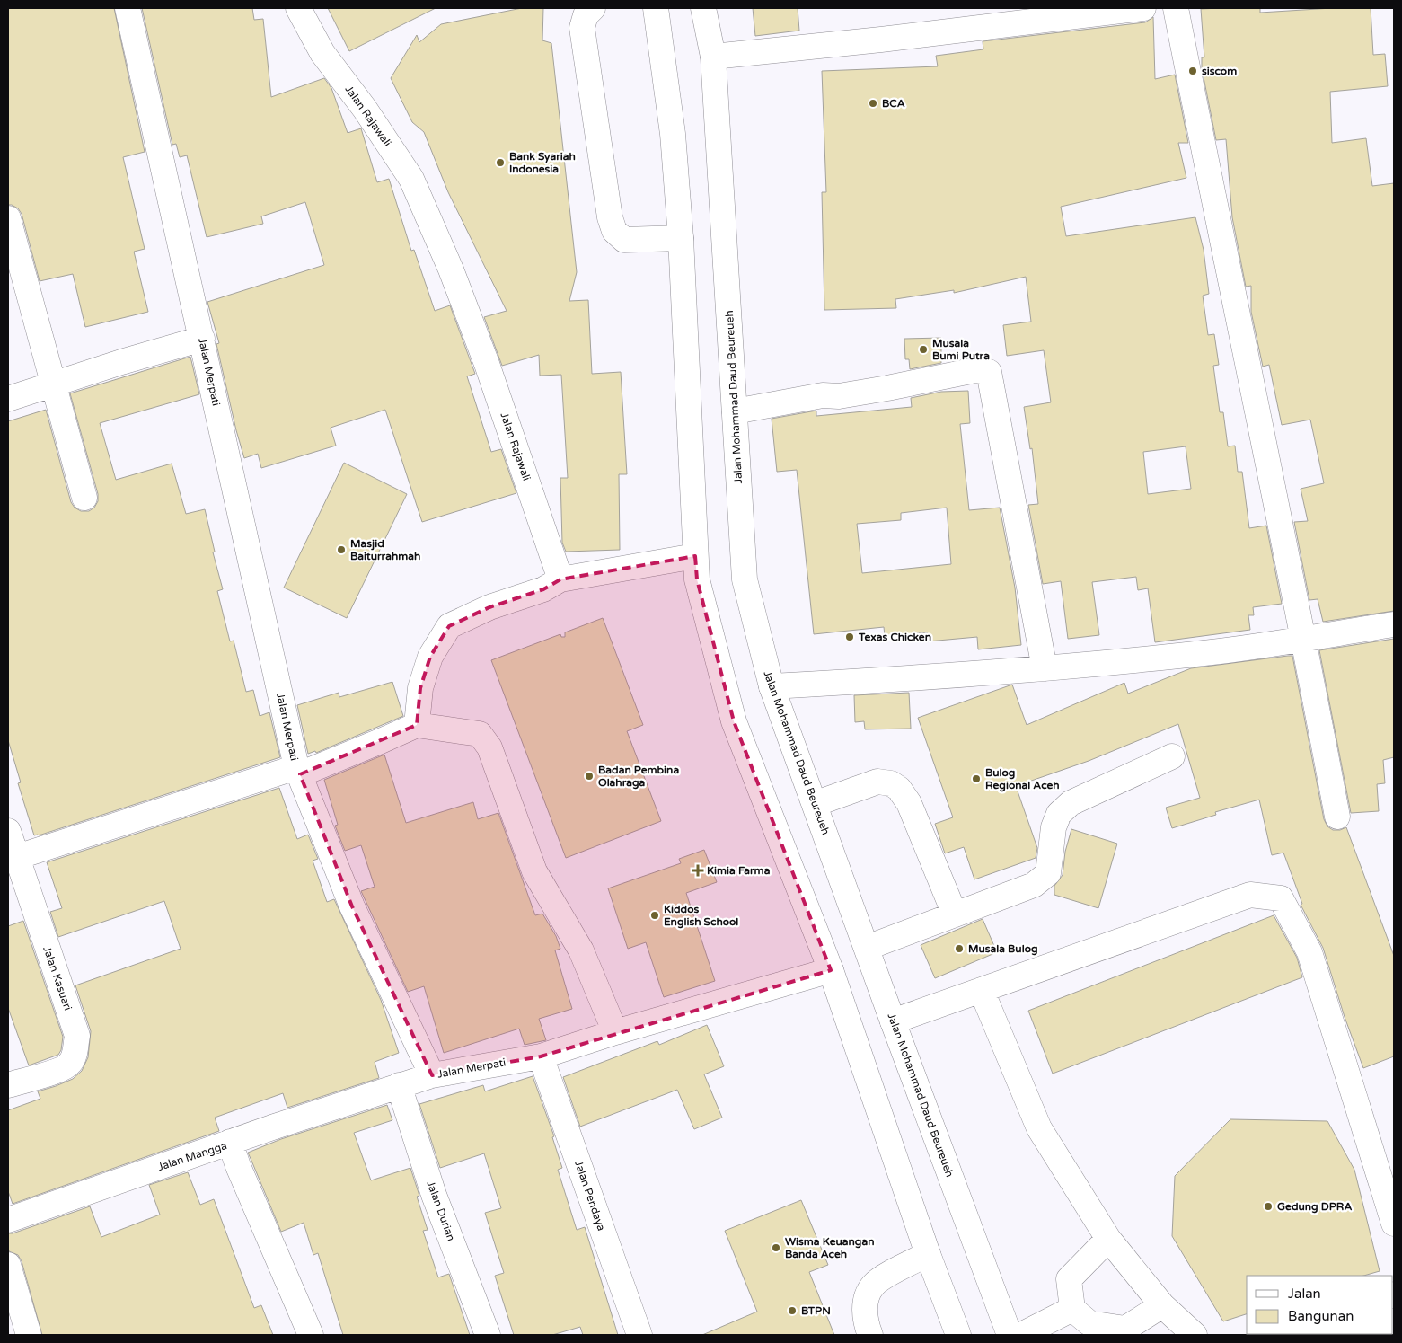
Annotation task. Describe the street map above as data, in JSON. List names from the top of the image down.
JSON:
{
  "streets": {
    "main road": [
      "Jalan Rajawali",
      "Jalan Merpati",
      "Jalan Mohammad Daud Beureueh",
      "Jalan Kasuari",
      "Jalan Mangga",
      "Jalan Pendaya",
      "Jalan Durian"
    ]
  },
  "crossings": [
    ["Jalan Merpati", "Jalan Pendaya"]
  ],
  "places": {
    "other": [
      "siscom",
      "BCA",
      "Bank Syariah Indonesia",
      "Musala Bumi Putra",
      "Masjid Baiturrahmah",
      "Texas Chicken",
      "Badan Pembina Olahraga",
      "Bulog Regional Aceh",
      "Kiddos English School",
      "Musala Bulog",
      "Gedung DPRA",
      "Wisma Keuangan Banda Aceh",
      "BTPN"
    ],
    "health": ["Kimia Farma"]
  },
  "legend": ["Jalan", "Bangunan"]
}
